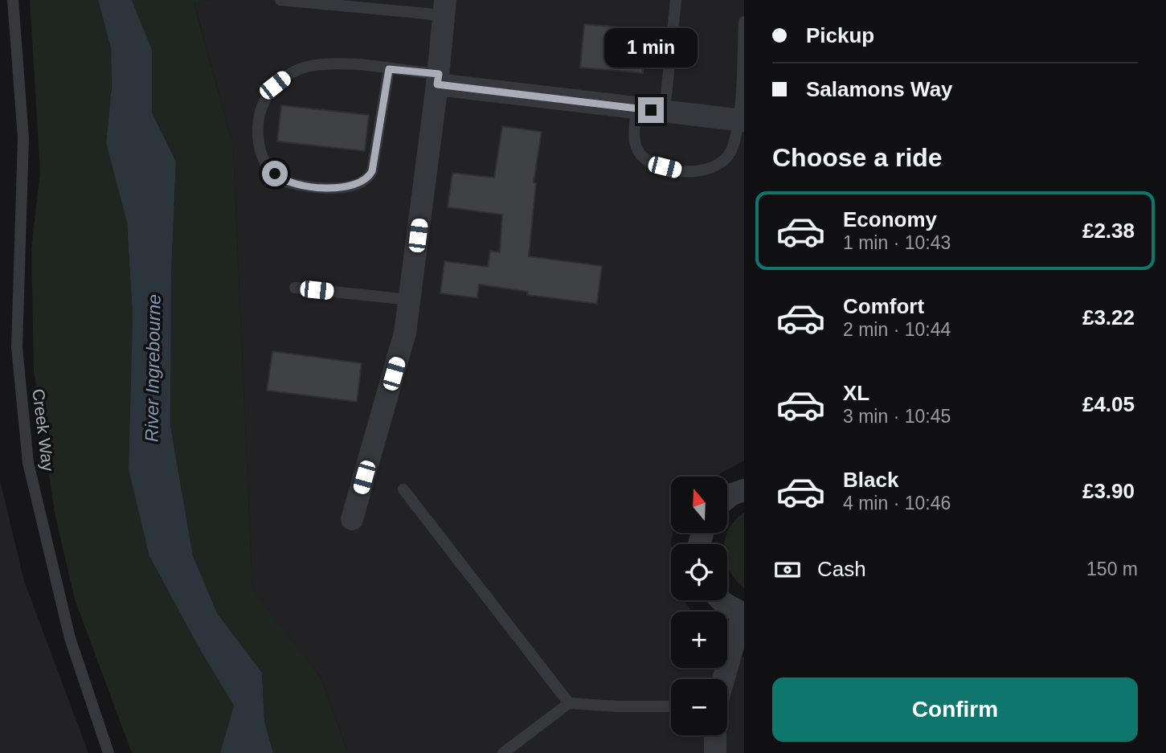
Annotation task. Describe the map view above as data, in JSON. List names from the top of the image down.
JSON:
{
  "streets": {
    "lane": ["Creek Way"]
  },
  "water": ["River Ingrebourne"],
  "north": "top",
  "page": {
    "banner": ["Pickup", "Salamons Way"],
    "bubble": "1 min",
    "heading": "Choose a ride",
    "list": [
      {
        "name": "Economy",
        "note": "1 min · 10:43",
        "value": "£2.38"
      },
      {
        "name": "Comfort",
        "note": "2 min · 10:44",
        "value": "£3.22"
      },
      {
        "name": "XL",
        "note": "3 min · 10:45",
        "value": "£4.05"
      },
      {
        "name": "Black",
        "note": "4 min · 10:46",
        "value": "£3.90"
      }
    ],
    "map_buttons": ["+", "−"],
    "pay": ["Cash", "150 m"],
    "buttons": "Confirm"
  }
}
